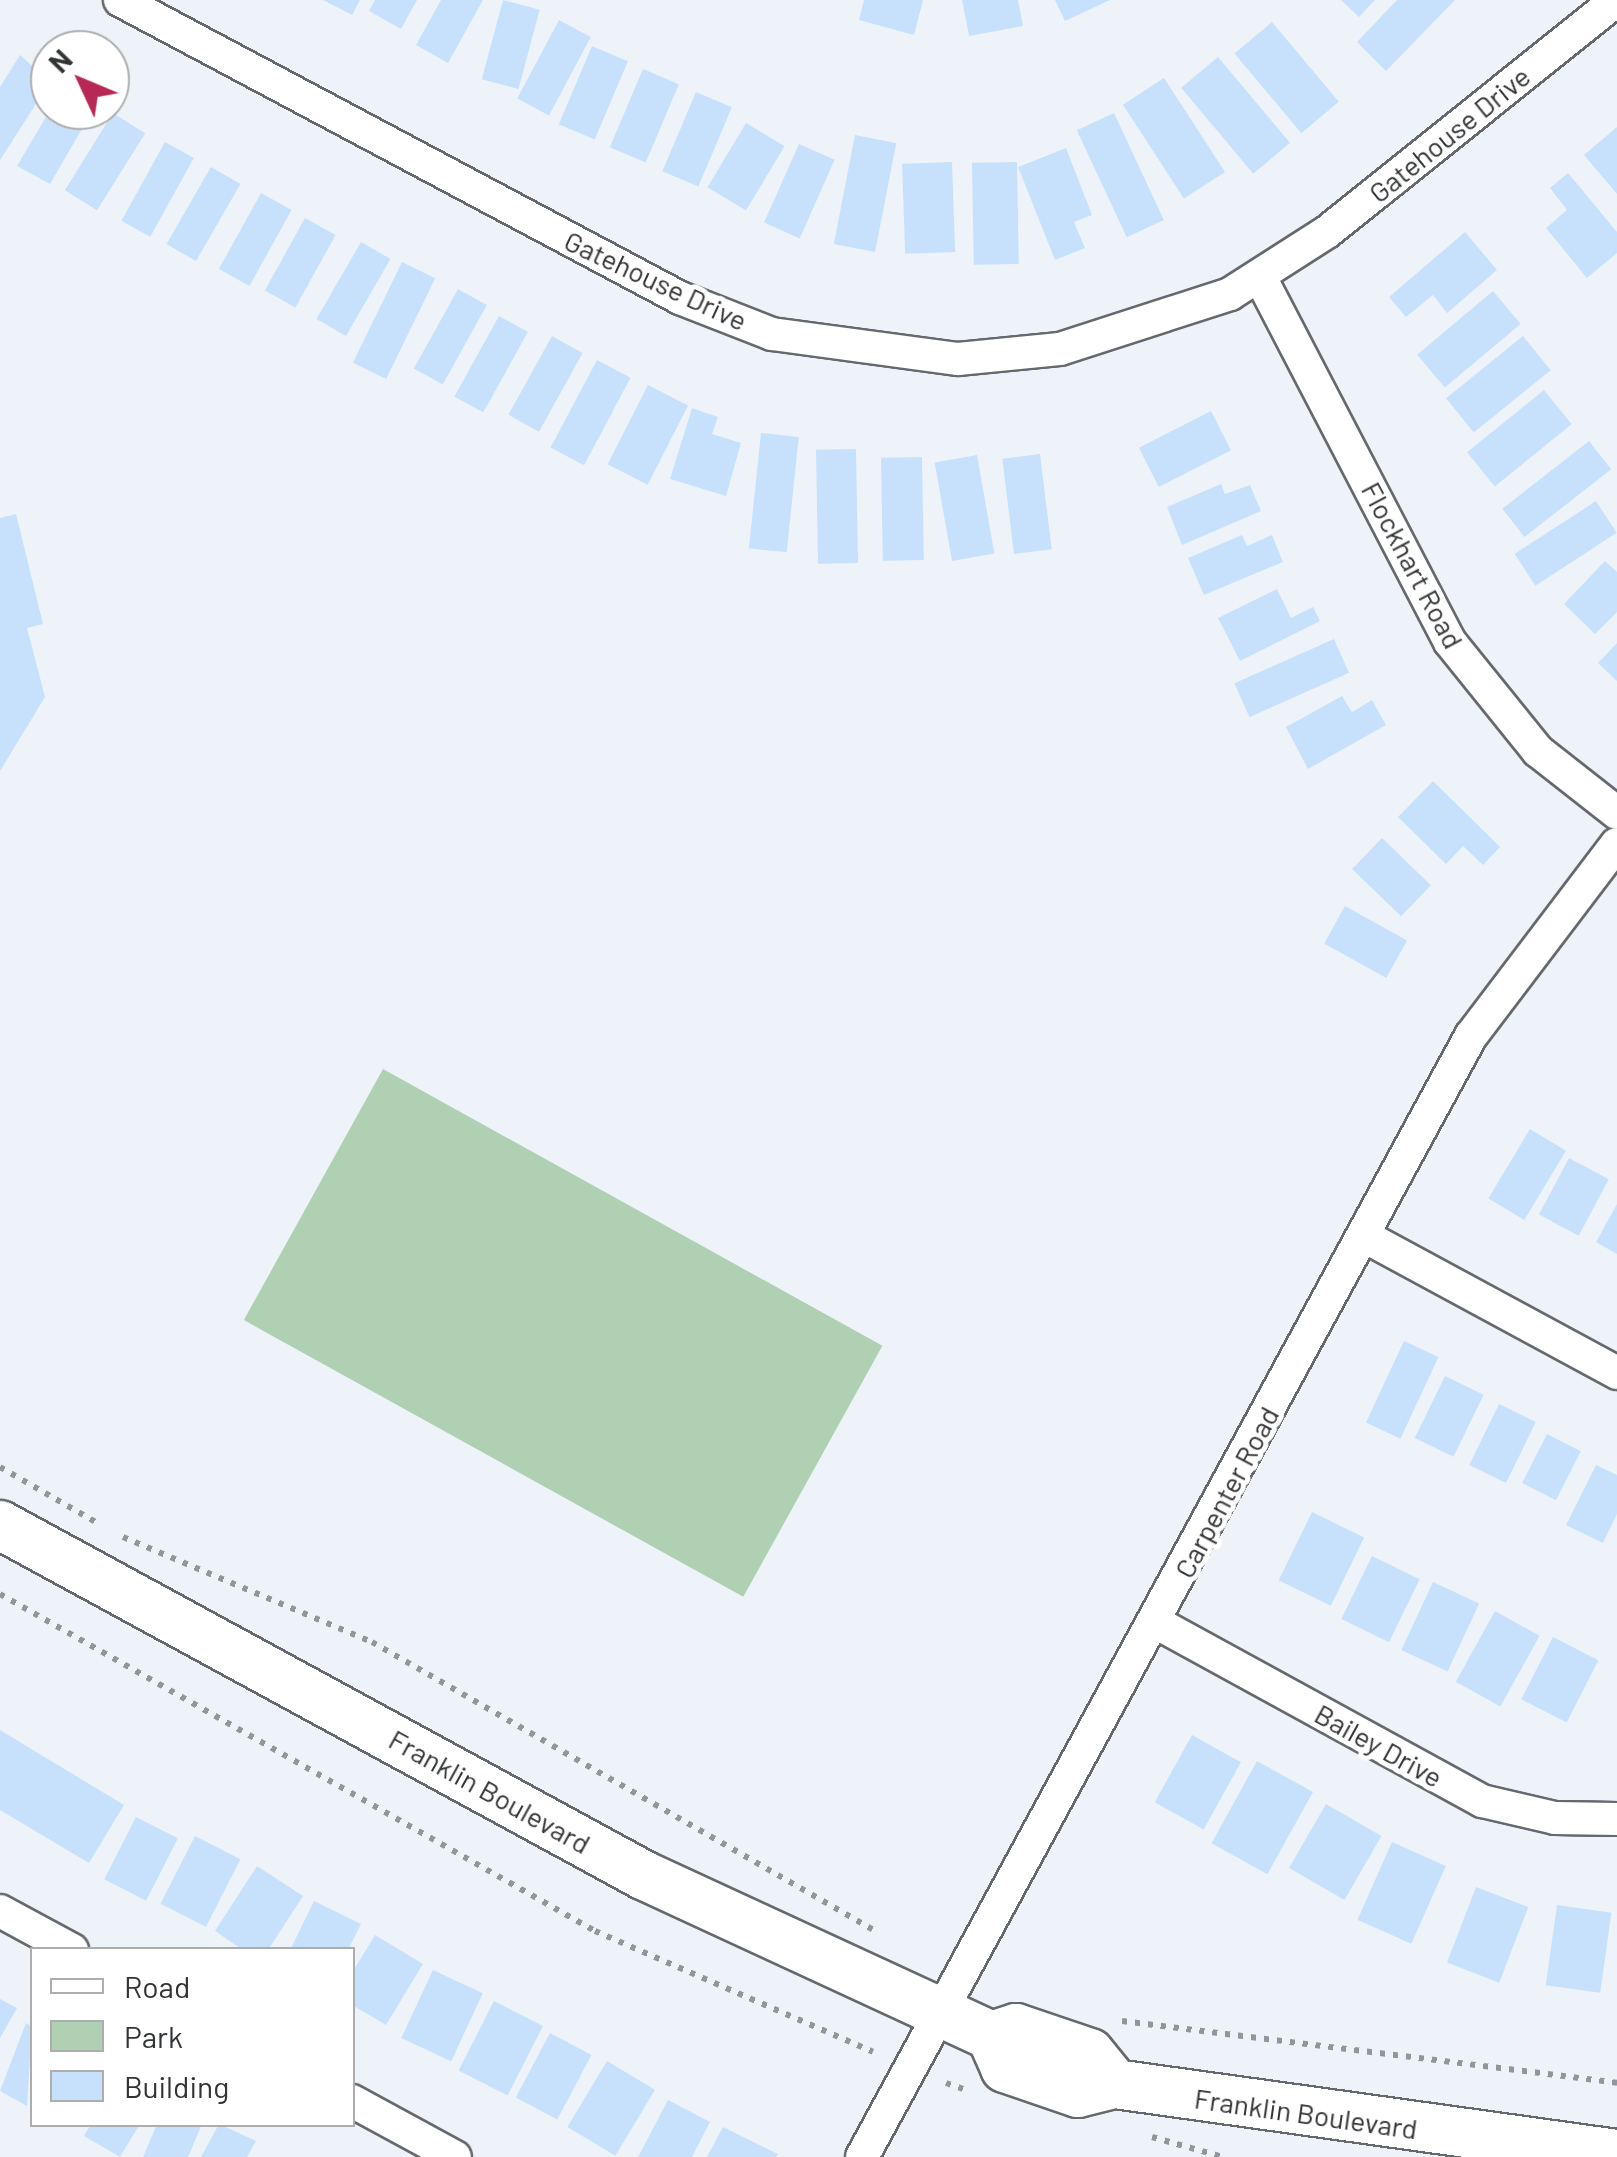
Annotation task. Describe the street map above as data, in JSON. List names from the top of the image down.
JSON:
{
  "streets": {
    "main road": ["Franklin Boulevard"],
    "street": [
      "Gatehouse Drive",
      "Flockhart Road",
      "Carpenter Road",
      "Bailey Drive"
    ]
  },
  "crossings": [
    ["Gatehouse Drive", "Flockhart Road"],
    ["Carpenter Road", "Bailey Drive"],
    ["Carpenter Road", "Franklin Boulevard"]
  ],
  "legend": ["Road", "Park", "Building"],
  "north": "top left"
}
